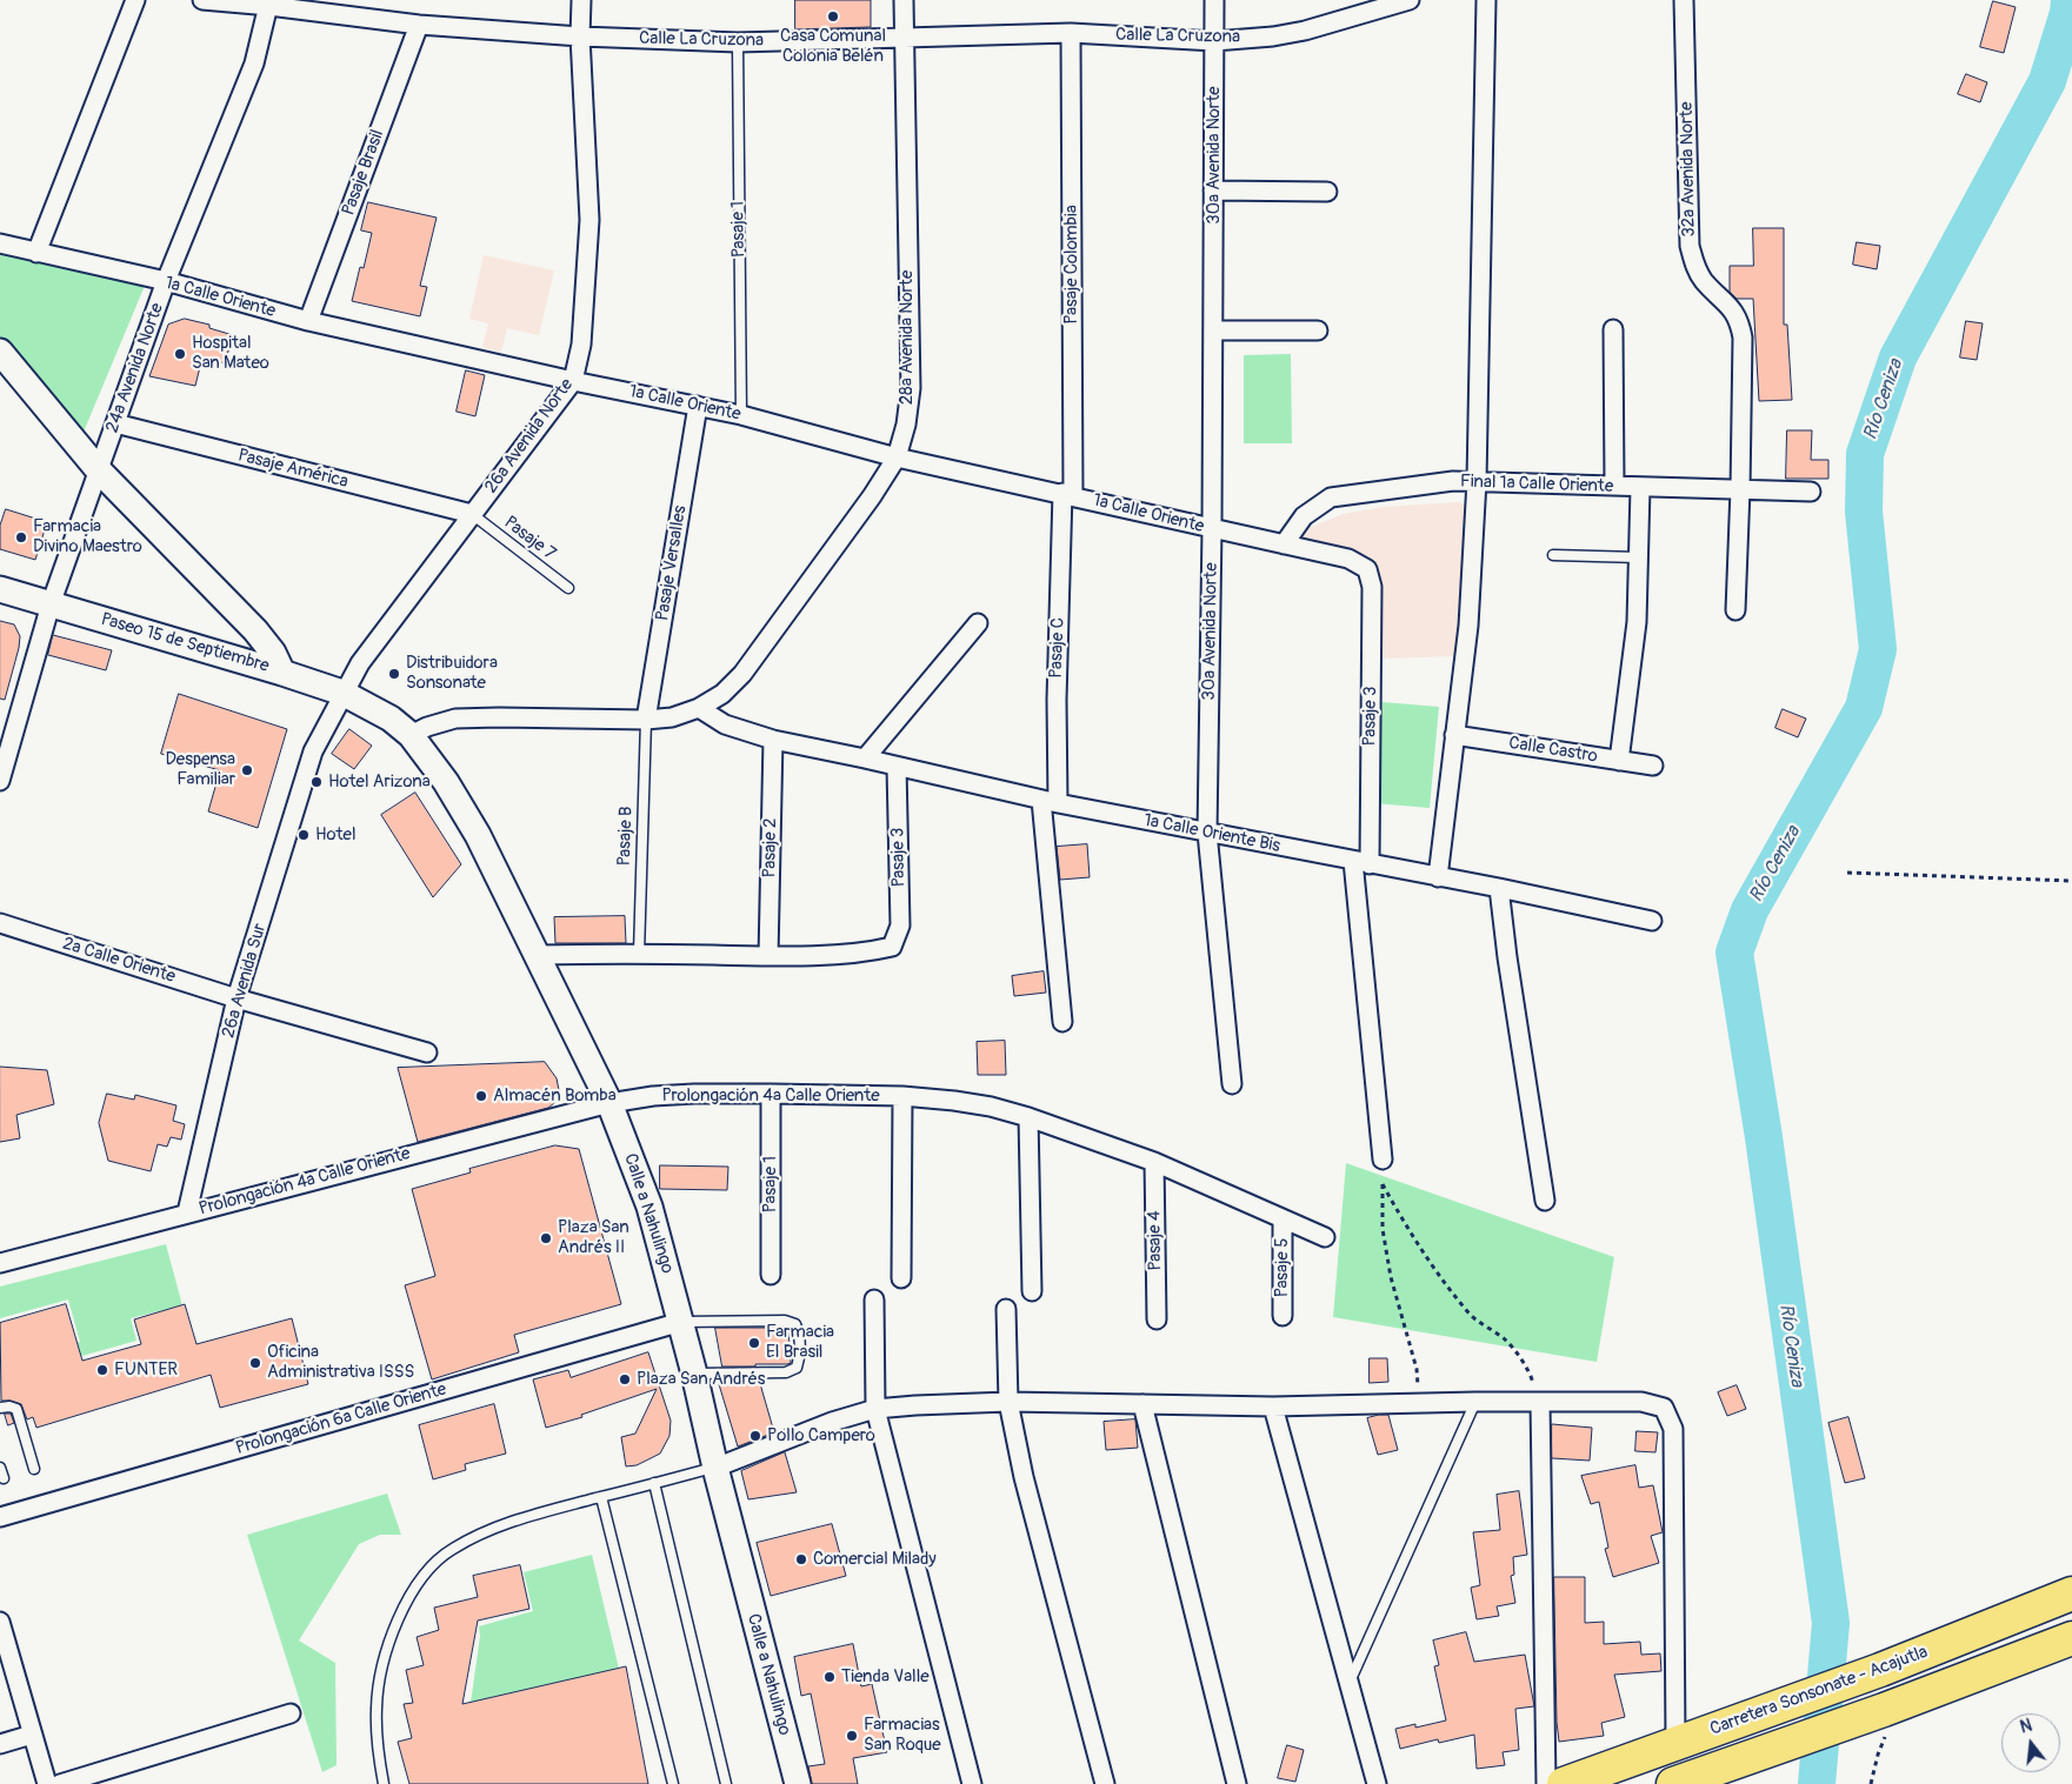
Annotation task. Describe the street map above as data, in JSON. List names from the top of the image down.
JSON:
{
  "streets": {
    "highway": ["Carretera Sonsonate - Acajutla"],
    "street": [
      "Calle La Cruzona",
      "30a Avenida Norte",
      "32a Avenida Norte",
      "Pasaje Brasil",
      "Pasaje 1",
      "Pasaje Colombia",
      "1a Calle Oriente",
      "28a Avenida Norte",
      "24a Avenida Norte",
      "26a Avenida Norte",
      "Pasaje América",
      "Final 1a Calle Oriente",
      "Pasaje Versalles",
      "Paseo 15 de Septiembre",
      "Pasaje C",
      "Pasaje 3",
      "Calle Castro",
      "1a Calle Oriente Bis",
      "Pasaje 2",
      "2a Calle Oriente",
      "26a Avenida Sur",
      "Prolongación 4a Calle Oriente",
      "Calle a Nahulingo",
      "Pasaje 4",
      "Pasaje 5",
      "Prolongación 6a Calle Oriente"
    ],
    "lane": ["Pasaje 7", "Pasaje B"]
  },
  "crossings": [
    ["Calle La Cruzona", "30a Avenida Norte"],
    ["Calle La Cruzona", "Pasaje Brasil"],
    ["Calle La Cruzona", "Pasaje 1"],
    ["Calle La Cruzona", "Pasaje Colombia"],
    ["Calle La Cruzona", "28a Avenida Norte"],
    ["Calle La Cruzona", "24a Avenida Norte"],
    ["Calle La Cruzona", "26a Avenida Norte"],
    ["30a Avenida Norte", "1a Calle Oriente"],
    ["30a Avenida Norte", "1a Calle Oriente Bis"],
    ["32a Avenida Norte", "Final 1a Calle Oriente"],
    ["Pasaje Brasil", "1a Calle Oriente"],
    ["Pasaje 1", "1a Calle Oriente"],
    ["Pasaje 1", "Prolongación 4a Calle Oriente"],
    ["Pasaje Colombia", "1a Calle Oriente"],
    ["Pasaje Colombia", "Pasaje C"],
    ["1a Calle Oriente", "28a Avenida Norte"],
    ["1a Calle Oriente", "24a Avenida Norte"],
    ["1a Calle Oriente", "26a Avenida Norte"],
    ["1a Calle Oriente", "Final 1a Calle Oriente"],
    ["1a Calle Oriente", "Pasaje Versalles"],
    ["1a Calle Oriente", "Pasaje C"],
    ["1a Calle Oriente", "Pasaje 3"],
    ["28a Avenida Norte", "Pasaje Versalles"],
    ["28a Avenida Norte", "1a Calle Oriente Bis"],
    ["28a Avenida Norte", "Pasaje B"],
    ["28a Avenida Norte", "Calle a Nahulingo"],
    ["24a Avenida Norte", "Pasaje América"],
    ["24a Avenida Norte", "Paseo 15 de Septiembre"],
    ["26a Avenida Norte", "Pasaje América"],
    ["26a Avenida Norte", "Pasaje 7"],
    ["26a Avenida Norte", "Paseo 15 de Septiembre"],
    ["26a Avenida Norte", "26a Avenida Sur"],
    ["Pasaje América", "Pasaje 7"],
    ["Pasaje Versalles", "Pasaje B"],
    ["Paseo 15 de Septiembre", "Calle a Nahulingo"],
    ["Pasaje C", "1a Calle Oriente Bis"],
    ["Pasaje 3", "1a Calle Oriente Bis"],
    ["Pasaje 3", "Pasaje 2"],
    ["1a Calle Oriente Bis", "Pasaje 2"],
    ["2a Calle Oriente", "26a Avenida Sur"],
    ["26a Avenida Sur", "Prolongación 4a Calle Oriente"],
    ["Prolongación 4a Calle Oriente", "Calle a Nahulingo"],
    ["Prolongación 4a Calle Oriente", "Pasaje 4"],
    ["Prolongación 4a Calle Oriente", "Pasaje 5"],
    ["Calle a Nahulingo", "Prolongación 6a Calle Oriente"]
  ],
  "water": ["Río Ceniza"],
  "places": [
    "Casa Comunal Colonia Belén",
    "Hospital San Mateo",
    "Farmacia Divino Maestro",
    "Distribuidora Sonsonate",
    "Despensa Familiar",
    "Hotel Arizona",
    "Hotel",
    "Almacén Bomba",
    "Plaza San Andrés II",
    "Farmacia El Brasil",
    "Oficina Administrativa ISSS",
    "FUNTER",
    "Plaza San Andrés",
    "Pollo Campero",
    "Comercial Milady",
    "Tienda Valle",
    "Farmacias San Roque"
  ],
  "north": "top"
}
